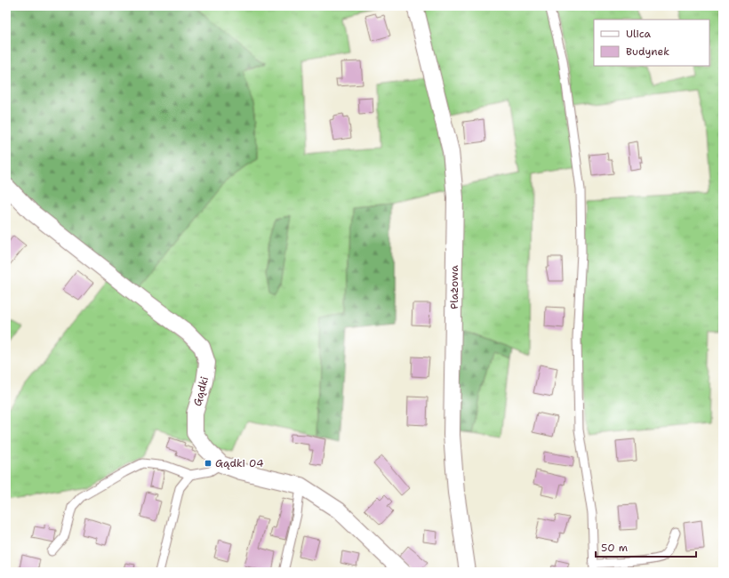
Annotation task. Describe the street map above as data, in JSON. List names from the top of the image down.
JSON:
{
  "streets": {
    "street": ["Plażowa", "Gądki"]
  },
  "places": {
    "transit": ["Gądki 04"]
  },
  "legend": ["Ulica", "Budynek"],
  "scale_bar": "50 m"
}
